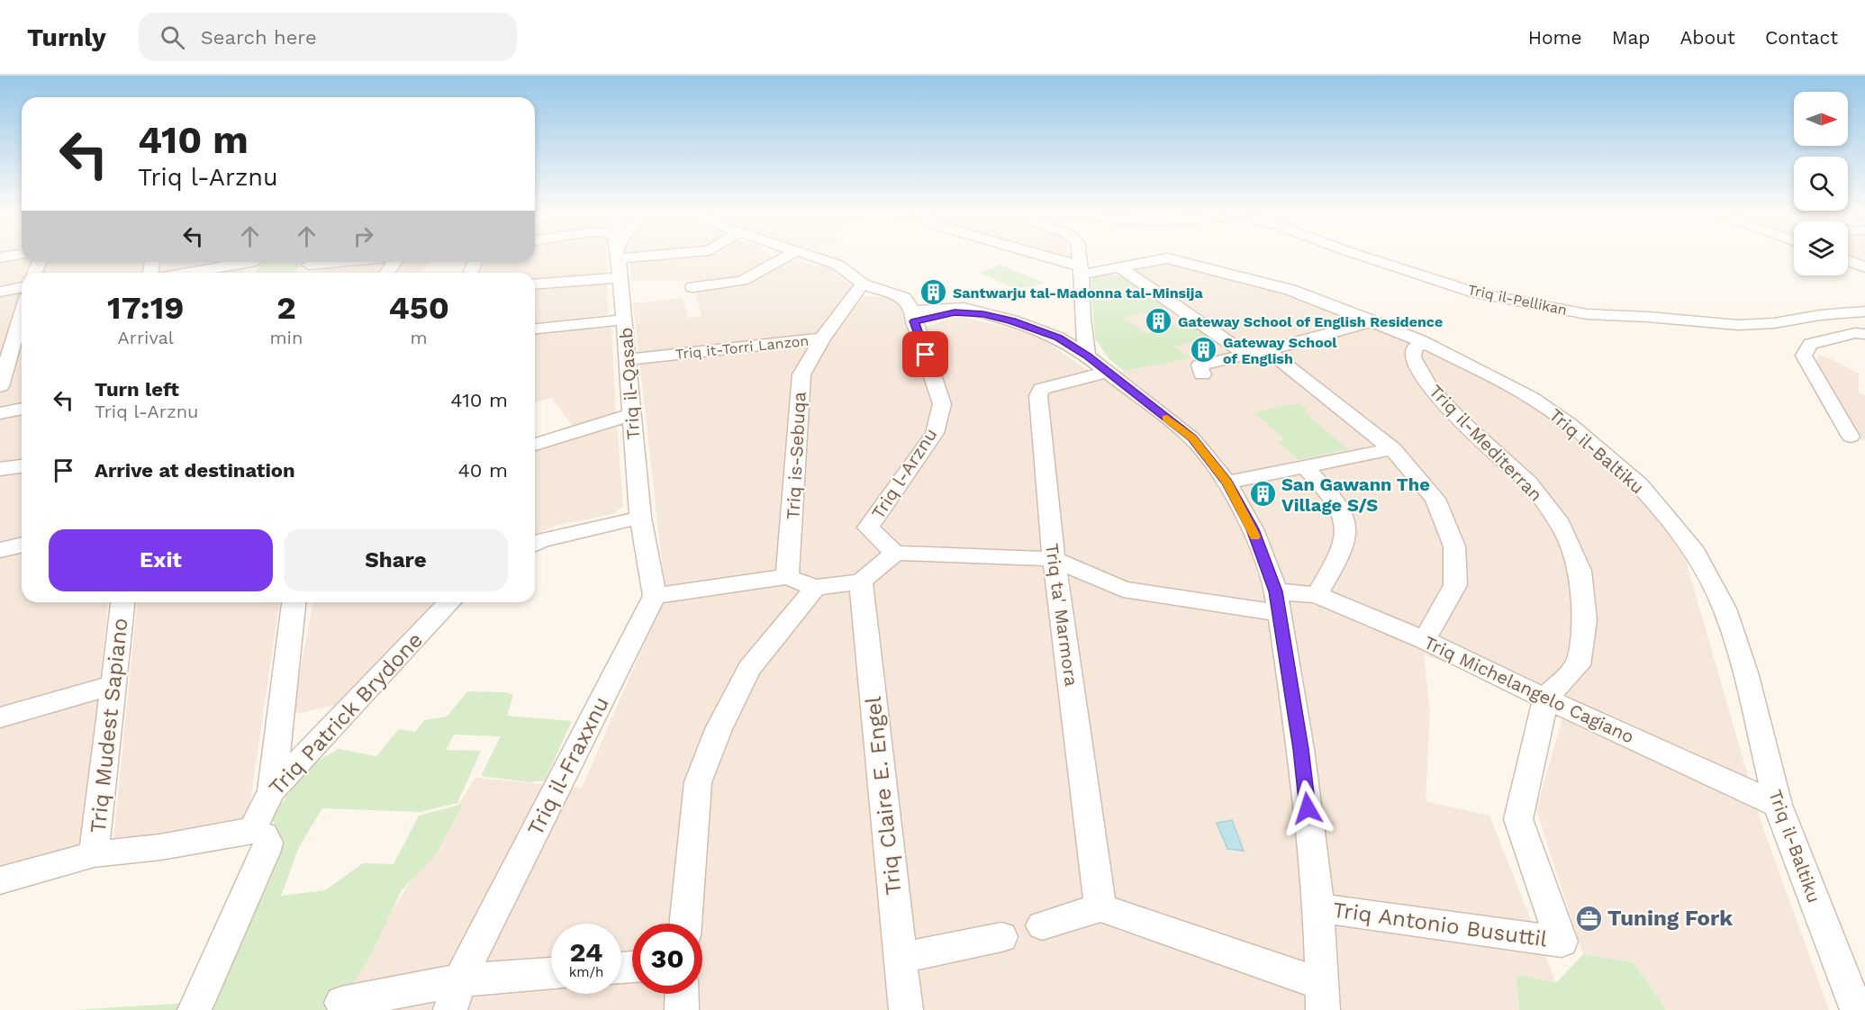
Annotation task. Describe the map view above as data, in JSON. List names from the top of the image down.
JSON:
{
  "streets": {
    "street": [
      "Triq il-Pellikan",
      "Triq it-Torri Lanzon",
      "Triq il-Qasab",
      "Triq il-Mediterran",
      "Triq il-Baltiku",
      "Triq is-Sebuqa",
      "Triq l-Arznu",
      "Triq ta' Marmora",
      "Triq Michelangelo Cagiano",
      "Triq Patrick Brydone",
      "Triq Mudest Sapiano",
      "Triq il-Fraxxnu",
      "Triq Claire E. Engel",
      "Triq Antonio Busuttil"
    ]
  },
  "crossings": [
    ["Triq it-Torri Lanzon", "Triq il-Qasab"],
    ["Triq it-Torri Lanzon", "Triq is-Sebuqa"],
    ["Triq il-Mediterran", "Triq il-Baltiku"],
    ["Triq il-Mediterran", "Triq Michelangelo Cagiano"],
    ["Triq il-Mediterran", "Triq Antonio Busuttil"],
    ["Triq il-Baltiku", "Triq Michelangelo Cagiano"],
    ["Triq l-Arznu", "Triq Michelangelo Cagiano"],
    ["Triq ta' Marmora", "Triq Michelangelo Cagiano"],
    ["Triq Michelangelo Cagiano", "Triq Antonio Busuttil"]
  ],
  "places": {
    "building": [
      "Santwarju tal-Madonna tal-Minsija",
      "Gateway School of English Residence",
      "Gateway School of English",
      "San Gawann The Village S/S"
    ],
    "office": ["Tuning Fork"]
  },
  "north": "right",
  "page": {
    "header": "Turnly",
    "search": "Search here",
    "nav": [
      "Home",
      "Map",
      "About",
      "Contact"
    ],
    "turn": ["410 m", "Triq l-Arznu"],
    "eta": [
      "17:19",
      "Arrival",
      "2",
      "min",
      "450",
      "m"
    ],
    "list": [
      {
        "name": "Turn left",
        "note": "Triq l-Arznu",
        "value": "410 m"
      },
      {
        "name": "Arrive at destination",
        "value": "40 m"
      }
    ],
    "buttons": ["Exit", "Share"],
    "speed": "24 km/h",
    "limit": "30"
  }
}
